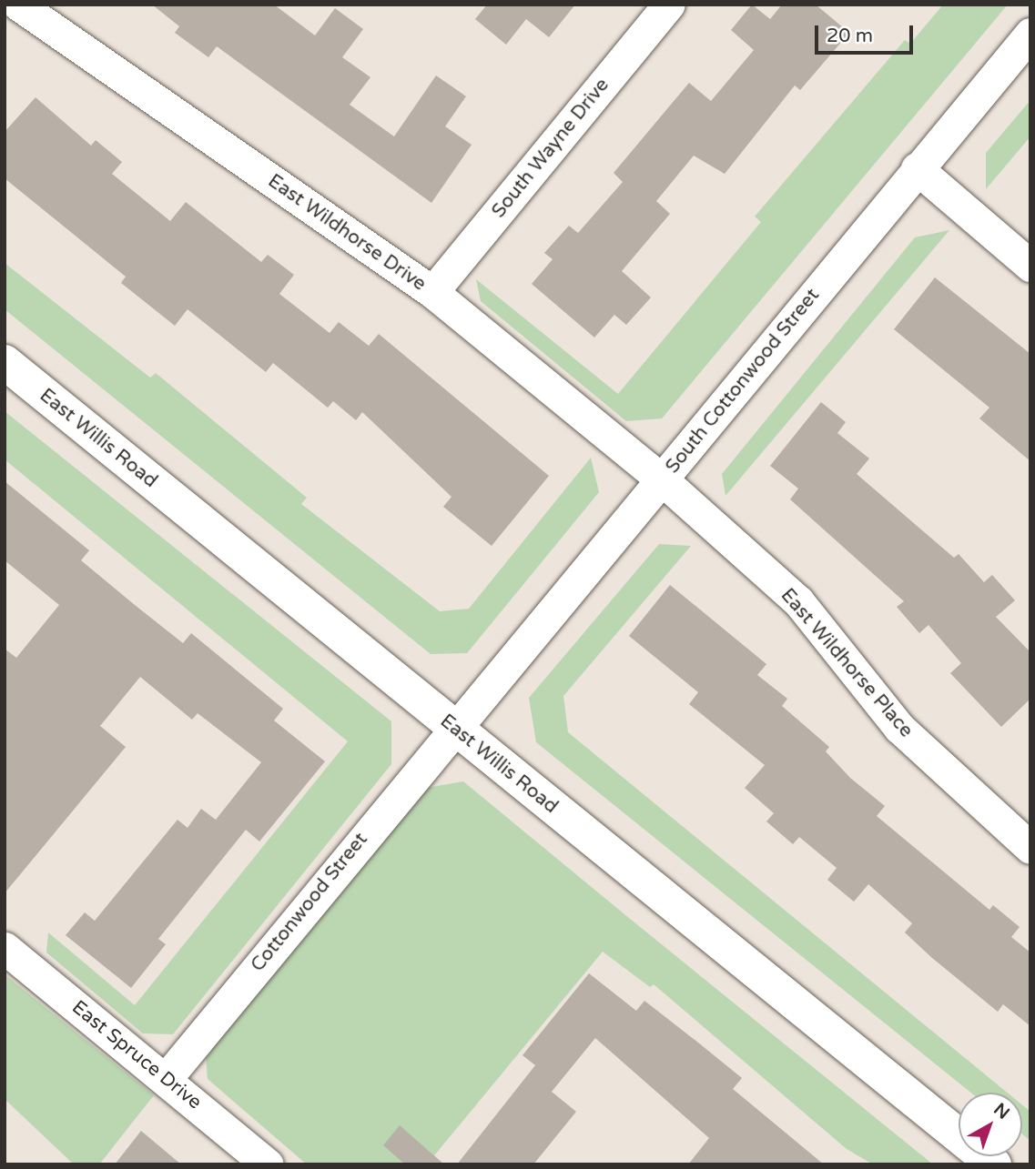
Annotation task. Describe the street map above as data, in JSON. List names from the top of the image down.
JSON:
{
  "streets": {
    "street": [
      "South Wayne Drive",
      "East Wildhorse Drive",
      "South Cottonwood Street",
      "East Willis Road",
      "East Wildhorse Place",
      "Cottonwood Street",
      "East Spruce Drive"
    ]
  },
  "crossings": [
    ["South Wayne Drive", "East Wildhorse Drive"],
    ["East Wildhorse Drive", "South Cottonwood Street"],
    ["East Wildhorse Drive", "East Wildhorse Place"],
    ["South Cottonwood Street", "East Willis Road"],
    ["South Cottonwood Street", "East Wildhorse Place"],
    ["South Cottonwood Street", "Cottonwood Street"],
    ["East Willis Road", "Cottonwood Street"],
    ["Cottonwood Street", "East Spruce Drive"]
  ],
  "scale_bar": "20 m",
  "north": "top right"
}
